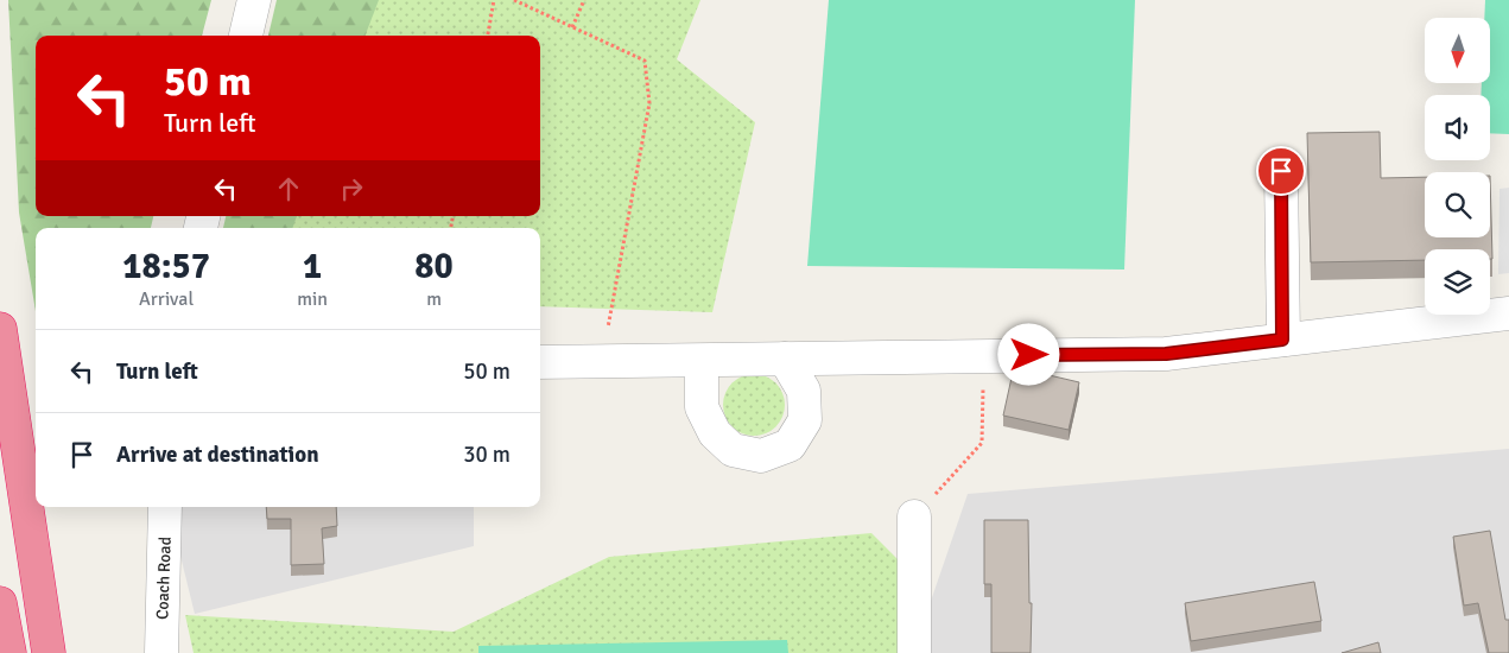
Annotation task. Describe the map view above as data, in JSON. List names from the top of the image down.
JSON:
{
  "streets": {
    "street": ["Coach Road"]
  },
  "north": "bottom",
  "page": {
    "turn": ["50 m", "Turn left"],
    "eta": [
      "18:57",
      "Arrival",
      "1",
      "min",
      "80",
      "m"
    ],
    "list": [
      {
        "name": "Turn left",
        "value": "50 m"
      },
      {
        "name": "Arrive at destination",
        "value": "30 m"
      }
    ]
  }
}
